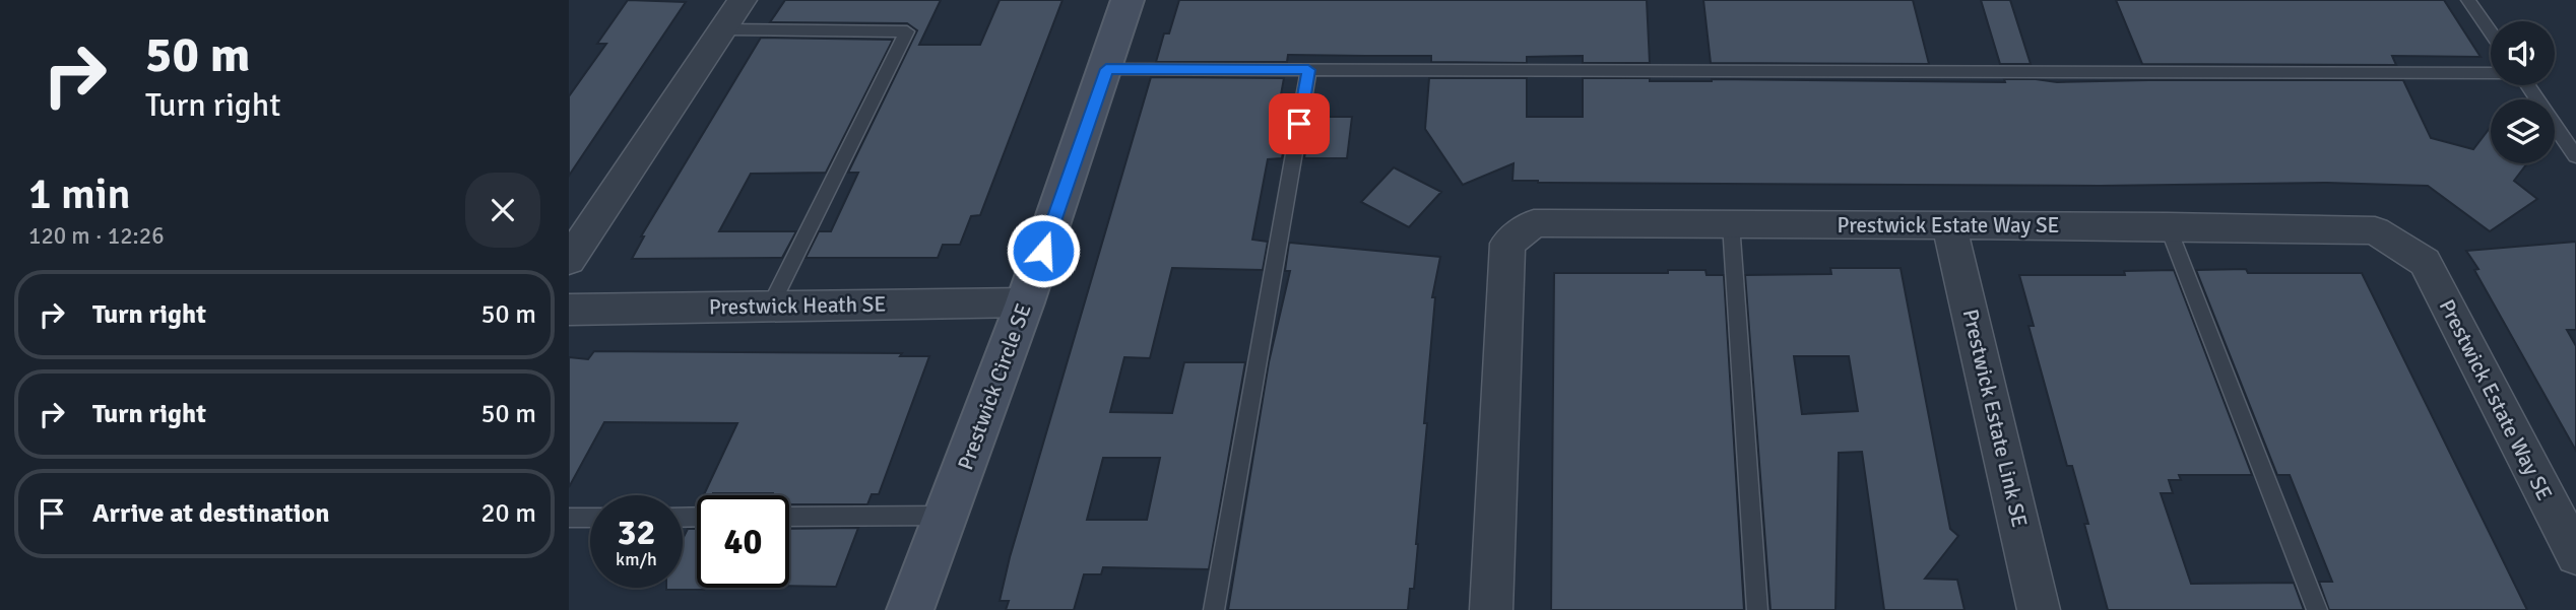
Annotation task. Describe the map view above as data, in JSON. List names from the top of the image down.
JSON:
{
  "streets": {
    "street": [
      "Prestwick Estate Way SE",
      "Prestwick Heath SE",
      "Prestwick Circle SE",
      "Prestwick Estate Link SE"
    ]
  },
  "crossings": [
    ["Prestwick Estate Way SE", "Prestwick Estate Link SE"],
    ["Prestwick Heath SE", "Prestwick Circle SE"]
  ],
  "page": {
    "turn": ["50 m", "Turn right"],
    "heading": ["1 min", "120 m · 12:26"],
    "list": [
      {
        "name": "Turn right",
        "value": "50 m"
      },
      {
        "name": "Turn right",
        "value": "50 m"
      },
      {
        "name": "Arrive at destination",
        "value": "20 m"
      }
    ],
    "speed": "32 km/h",
    "limit": "40"
  }
}
